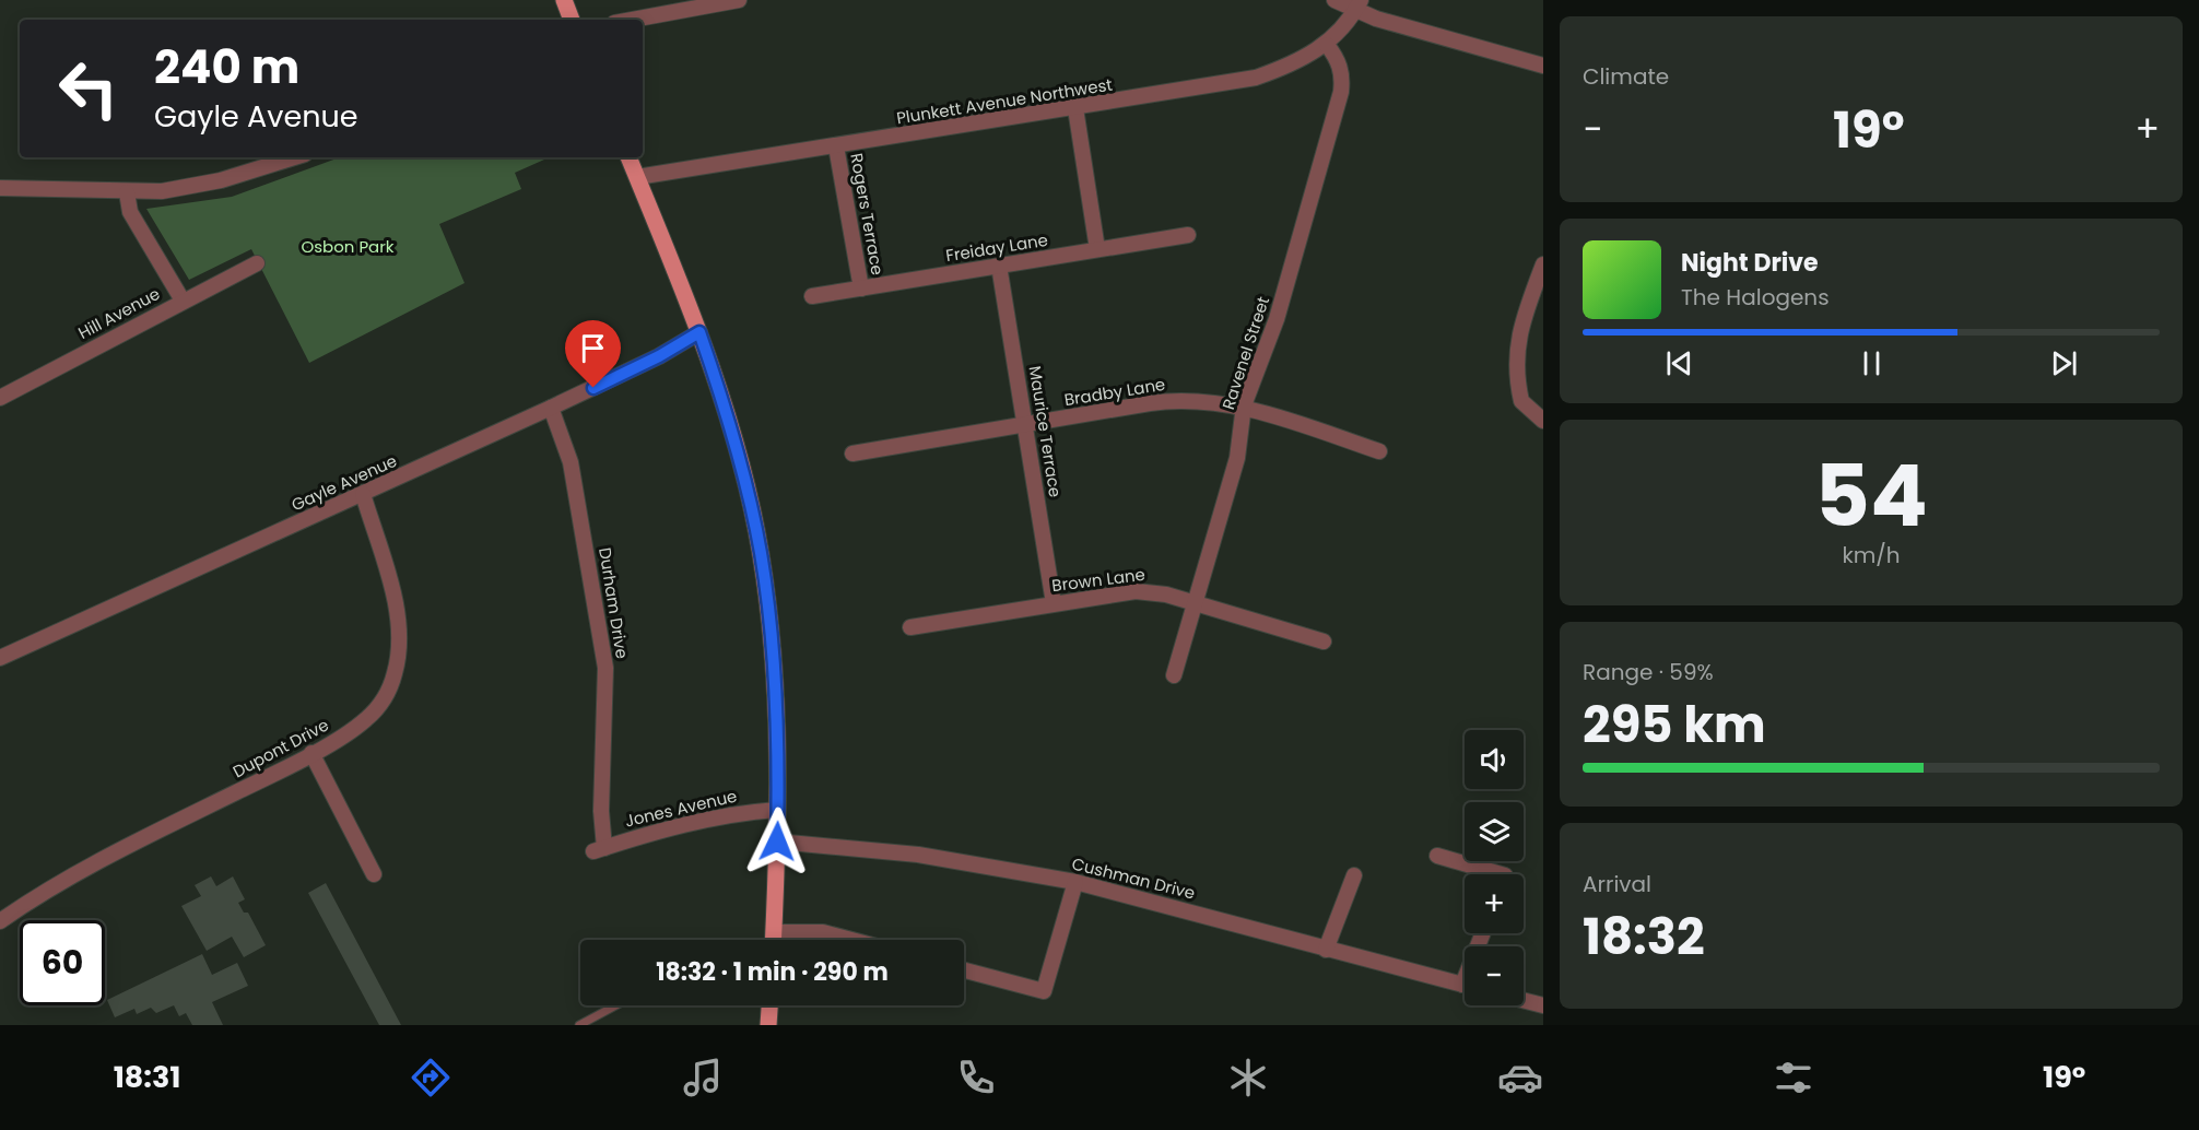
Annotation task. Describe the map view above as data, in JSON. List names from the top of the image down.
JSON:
{
  "streets": {
    "street": [
      "Plunkett Avenue Northwest",
      "Rogers Terrace",
      "Freiday Lane",
      "Hill Avenue",
      "Ravenel Street",
      "Bradby Lane",
      "Maurice Terrace",
      "Gayle Avenue",
      "Brown Lane",
      "Durham Drive",
      "Dupont Drive",
      "Jones Avenue",
      "Cushman Drive"
    ]
  },
  "crossings": [
    ["Plunkett Avenue Northwest", "Rogers Terrace"],
    ["Plunkett Avenue Northwest", "Ravenel Street"],
    ["Rogers Terrace", "Freiday Lane"],
    ["Freiday Lane", "Maurice Terrace"],
    ["Ravenel Street", "Bradby Lane"],
    ["Ravenel Street", "Brown Lane"],
    ["Bradby Lane", "Maurice Terrace"],
    ["Maurice Terrace", "Brown Lane"],
    ["Gayle Avenue", "Durham Drive"],
    ["Gayle Avenue", "Dupont Drive"],
    ["Durham Drive", "Jones Avenue"]
  ],
  "parks": ["Osbon Park"],
  "page": {
    "tile": [
      "Climate",
      ["54", "km/h"],
      ["Range · 59%", "295 km"],
      ["Arrival", "18:32"]
    ],
    "turn": ["240 m", "Gayle Avenue"],
    "heat": ["−", "19°", "+"],
    "song": ["Night Drive", "The Halogens"],
    "map_buttons": ["+", "−"],
    "limit": "60",
    "trip": "18:32 · 1 min · 290 m",
    "tabs": ["18:31", "19°"]
  }
}
